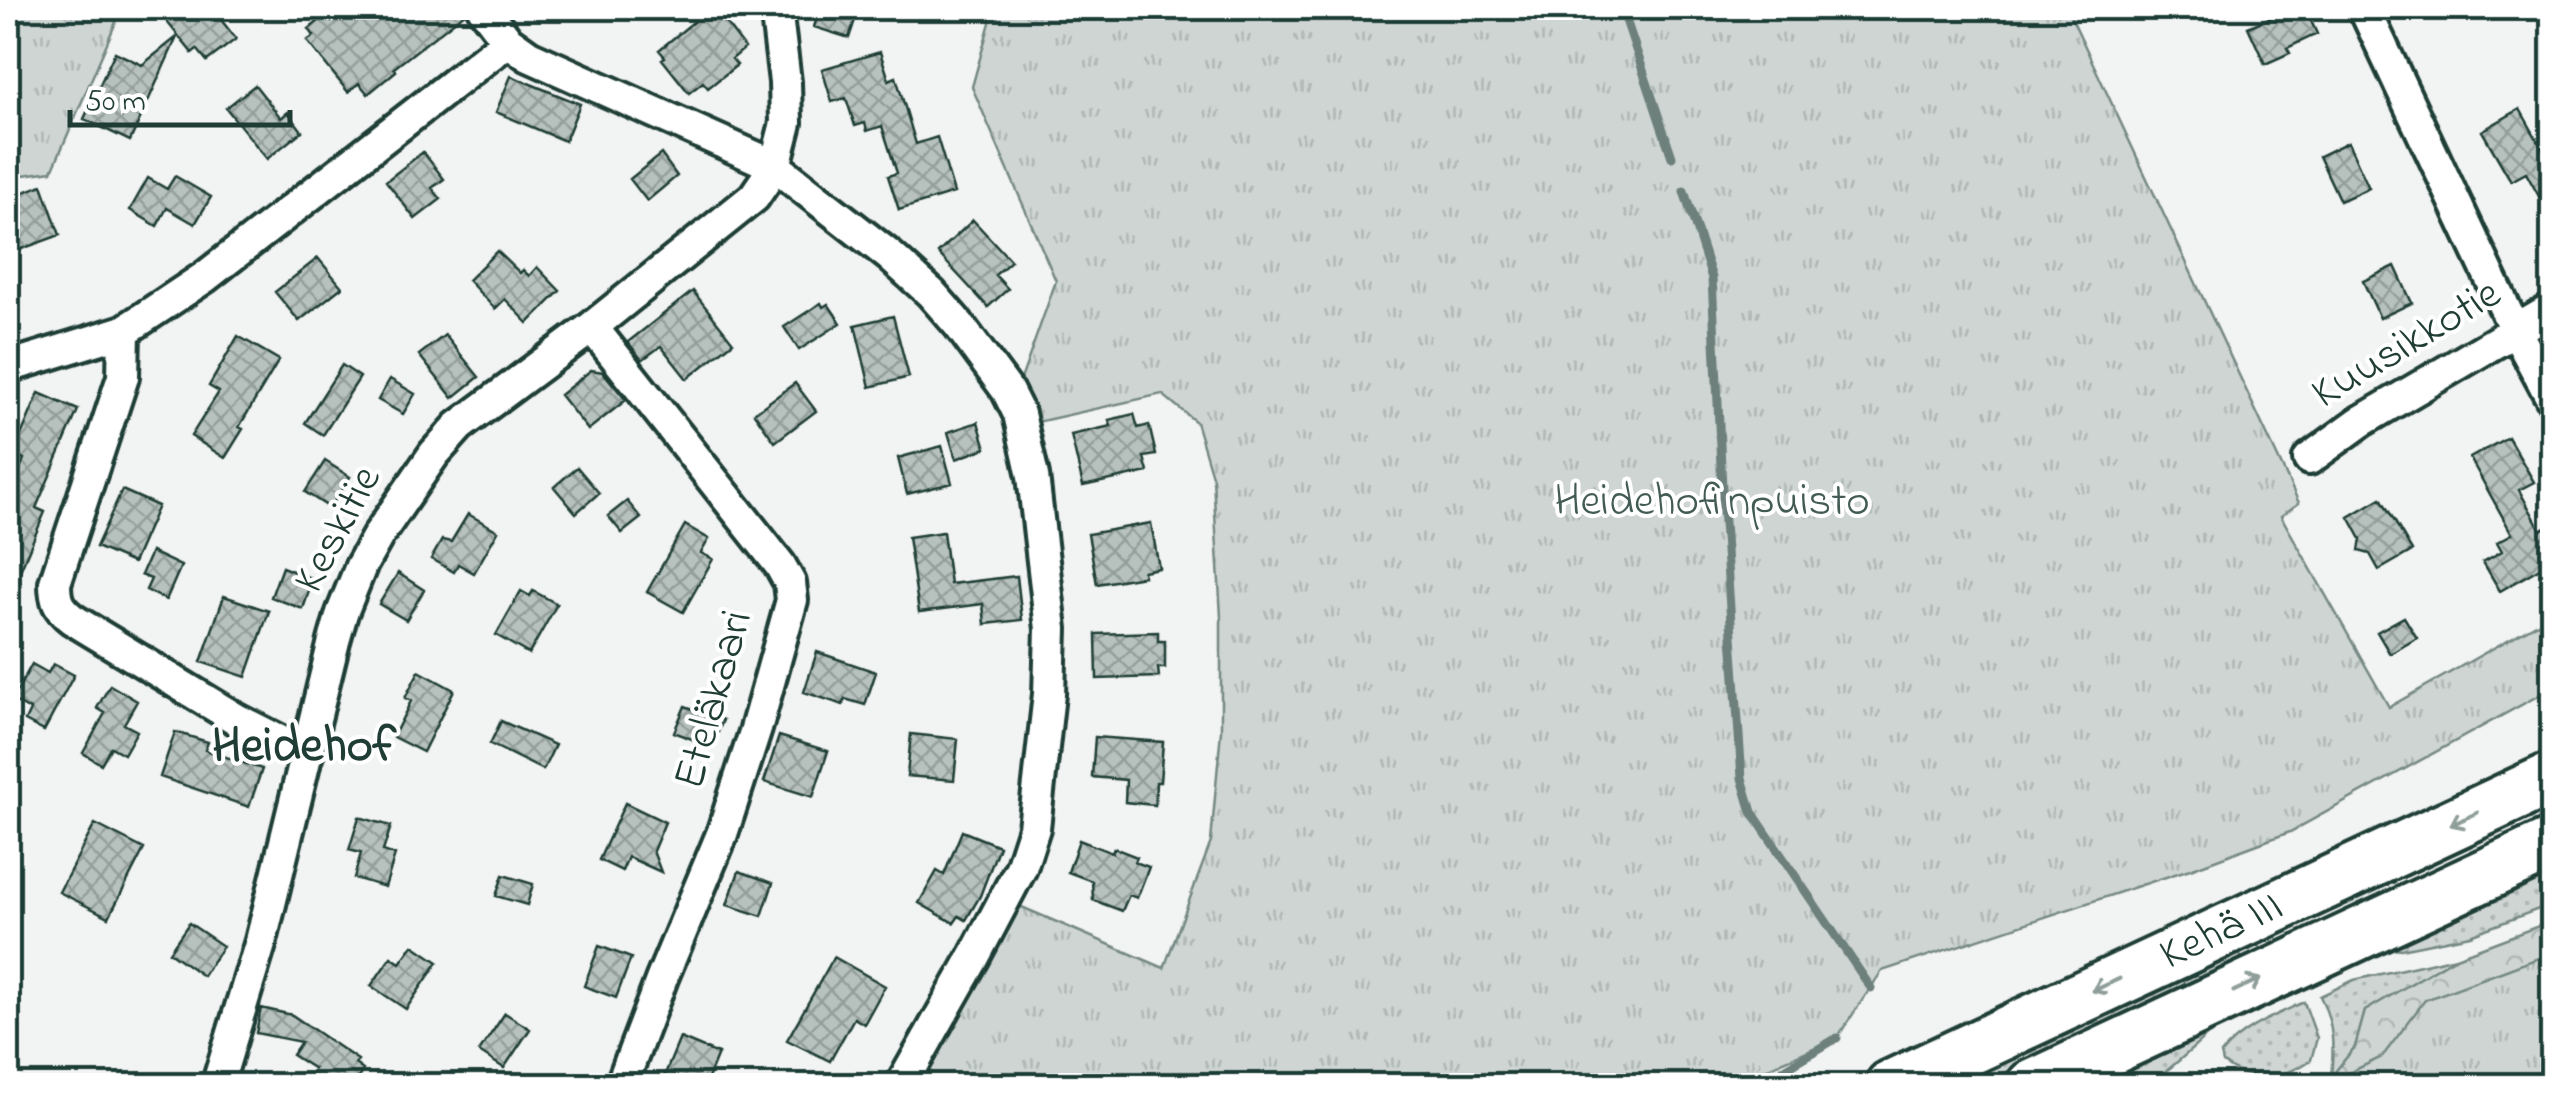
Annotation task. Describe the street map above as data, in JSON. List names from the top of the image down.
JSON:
{
  "streets": {
    "highway": ["Kehä III"],
    "street": ["Kuusikkotie", "Keskitie", "Eteläkaari"]
  },
  "crossings": [
    ["Keskitie", "Eteläkaari"]
  ],
  "districts": ["Heidehof"],
  "parks": ["Heidehofinpuisto"],
  "scale_bar": "50 m"
}
